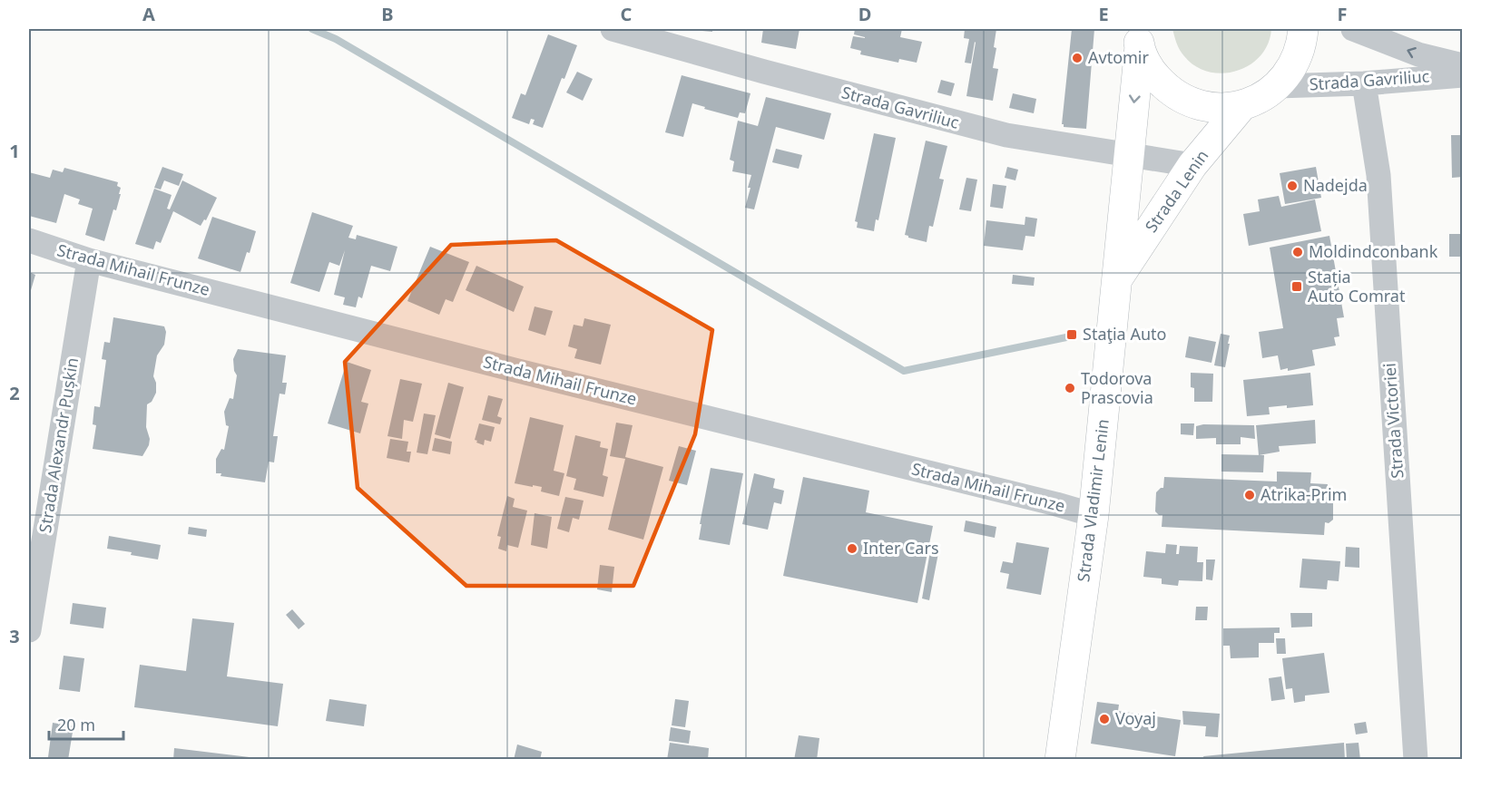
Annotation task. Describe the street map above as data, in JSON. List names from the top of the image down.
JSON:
{
  "streets": {
    "main road": ["Strada Lenin", "Strada Vladimir Lenin"],
    "street": [
      "Strada Gavriliuc",
      "Strada Mihail Frunze",
      "Strada Victoriei",
      "Strada Alexandr Pușkin"
    ]
  },
  "crossings": [
    ["Strada Gavriliuc", "Strada Lenin"],
    ["Strada Gavriliuc", "Strada Victoriei"],
    ["Strada Gavriliuc", "Strada Vladimir Lenin"],
    ["Strada Lenin", "Strada Vladimir Lenin"],
    ["Strada Mihail Frunze", "Strada Alexandr Pușkin"],
    ["Strada Mihail Frunze", "Strada Vladimir Lenin"]
  ],
  "places": {
    "other": [
      "Avtomir",
      "Nadejda",
      "Moldindconbank",
      "Todorova Prascovia",
      "Atrika-Prim",
      "Inter Cars",
      "Voyaj"
    ],
    "transit": ["Stația Auto Comrat", "Staţia Auto"]
  },
  "scale_bar": "20 m",
  "grid": {
    "columns": [
      "A",
      "B",
      "C",
      "D",
      "E",
      "F"
    ],
    "rows": ["1", "2", "3"]
  }
}
